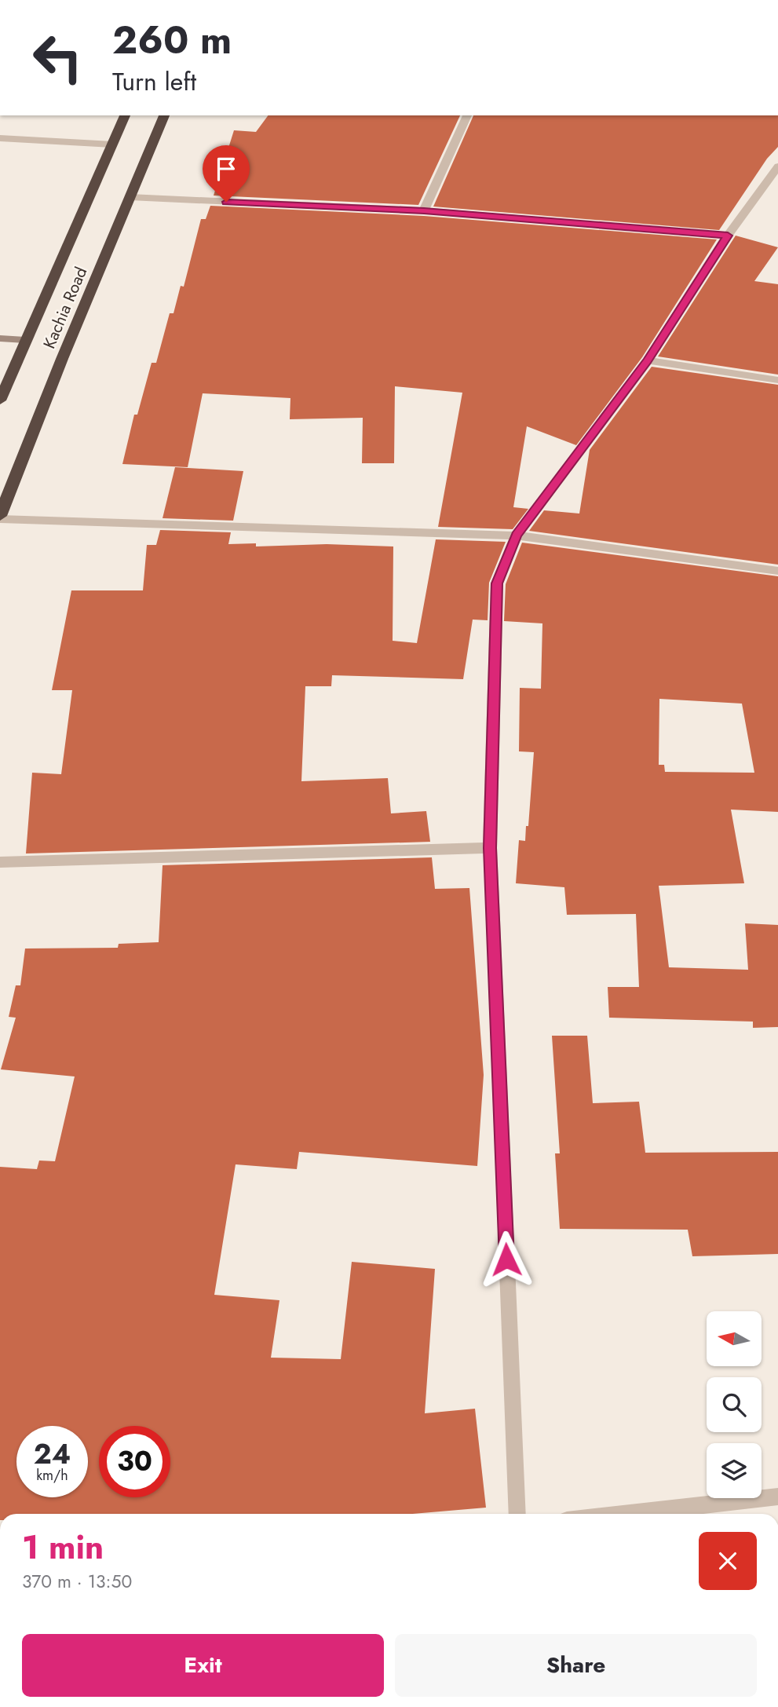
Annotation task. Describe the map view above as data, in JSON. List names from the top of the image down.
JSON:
{
  "streets": {
    "highway": ["Kachia Road"]
  },
  "north": "left",
  "page": {
    "turn": ["260 m", "Turn left"],
    "speed": "24 km/h",
    "limit": "30",
    "heading": ["1 min", "370 m · 13:50"],
    "buttons": ["Exit", "Share"]
  }
}
